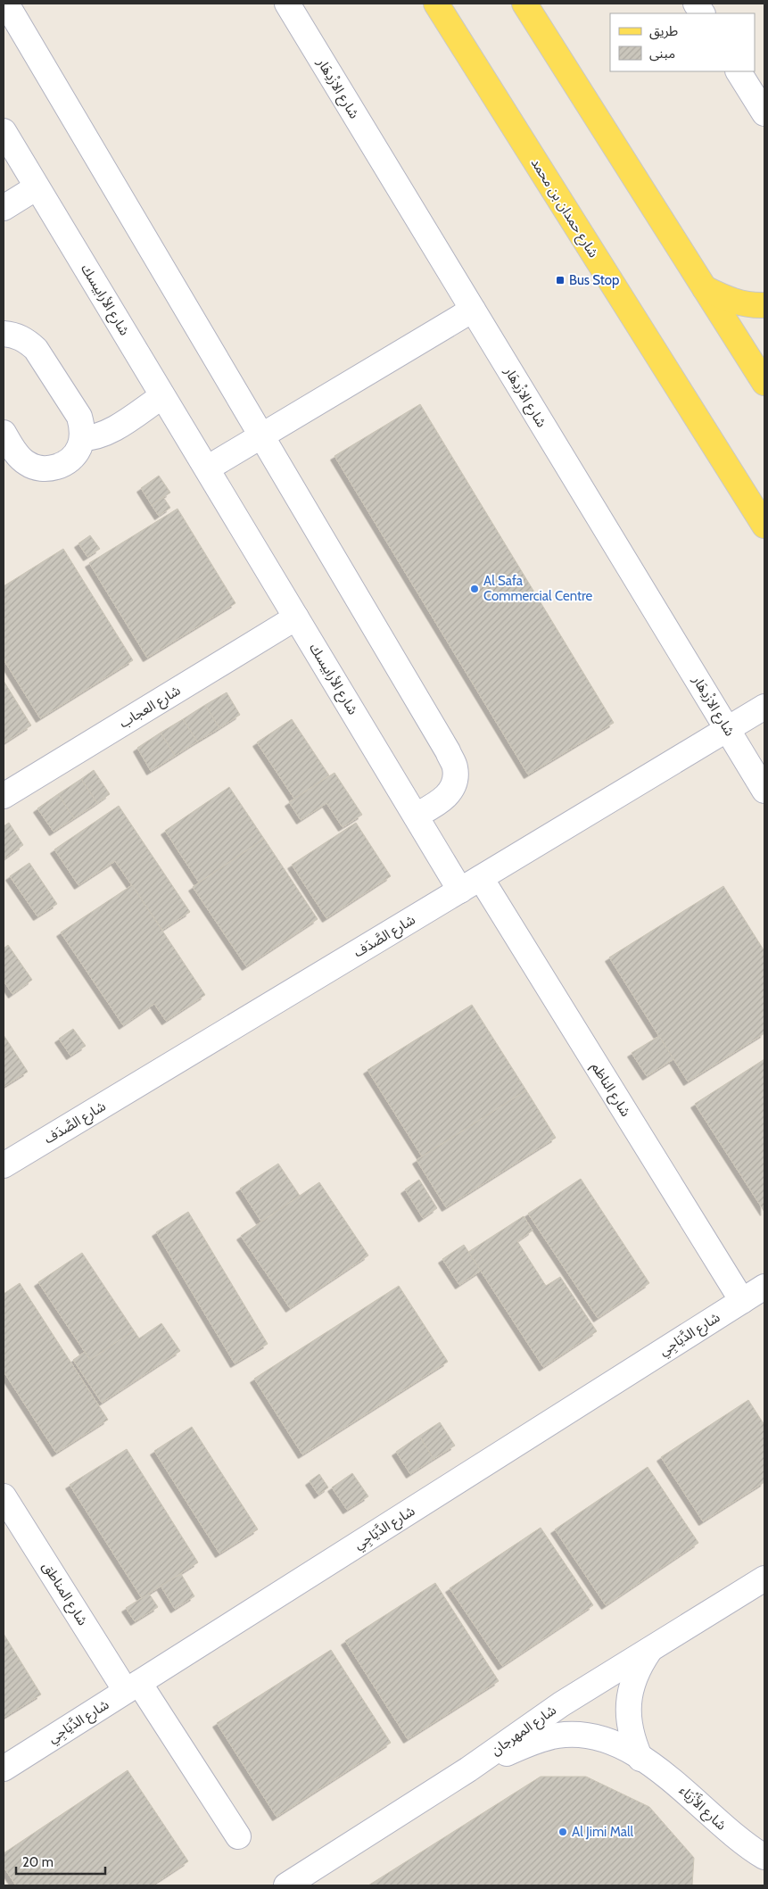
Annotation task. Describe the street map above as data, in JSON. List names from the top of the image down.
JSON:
{
  "streets": {
    "main road": ["شارع حمدان بن محمد"],
    "street": [
      "شارع الازْدِهَار",
      "شارع الأرابيسك",
      "شارع العجاب",
      "شارع الصَّدَف",
      "شارع الناظم",
      "شارع الدَّيَاجِي",
      "شارع المناطق",
      "شارع المهرجان",
      "شارع الأَزْيَاء"
    ]
  },
  "crossings": [
    ["شارع الازْدِهَار", "شارع الصَّدَف"],
    ["شارع الأرابيسك", "شارع العجاب"],
    ["شارع الأرابيسك", "شارع الصَّدَف"],
    ["شارع الأرابيسك", "شارع الناظم"],
    ["شارع الصَّدَف", "شارع الناظم"],
    ["شارع الناظم", "شارع الدَّيَاجِي"],
    ["شارع الدَّيَاجِي", "شارع المناطق"],
    ["شارع المهرجان", "شارع الأَزْيَاء"]
  ],
  "places": {
    "transit": ["Bus Stop"],
    "other": ["Al Safa Commercial Centre", "Al Jimi Mall"]
  },
  "legend": ["طريق", "مبنى"],
  "scale_bar": "20 m"
}
